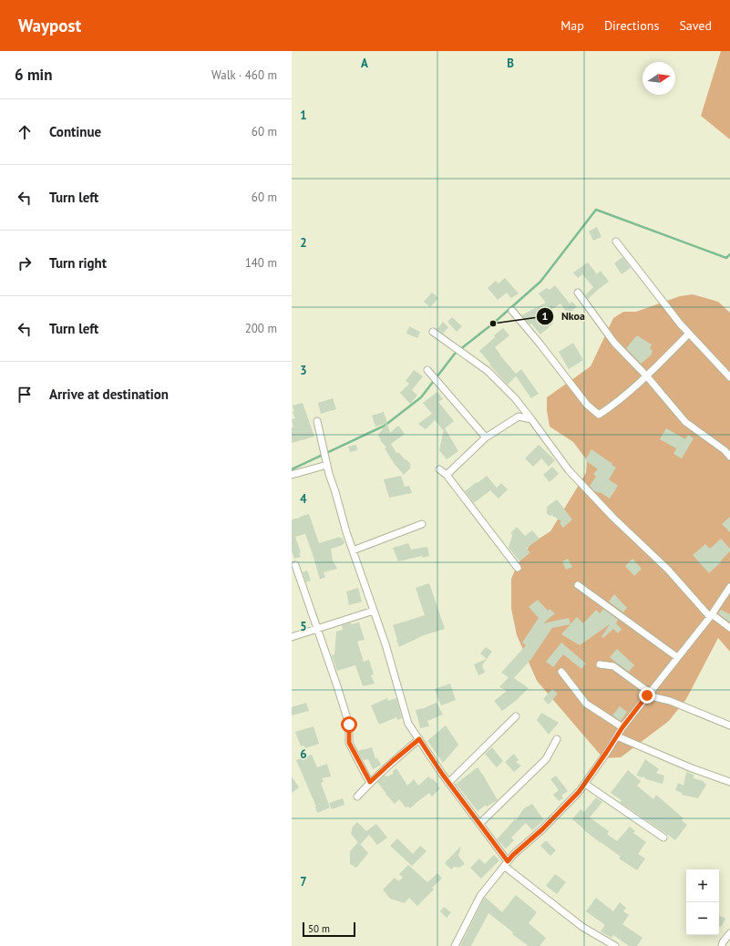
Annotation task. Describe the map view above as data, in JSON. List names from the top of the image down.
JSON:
{
  "places": ["Nkoa"],
  "scale_bar": "50 m",
  "north": "right",
  "page": {
    "header": "Waypost",
    "nav": ["Map", "Directions", "Saved"],
    "heading": ["6 min", "Walk · 460 m"],
    "list": [
      ["Continue", "60 m"],
      ["Turn left", "60 m"],
      ["Turn right", "140 m"],
      ["Turn left", "200 m"],
      "Arrive at destination"
    ],
    "map_buttons": ["+", "−"],
    "scale": "50 m"
  },
  "grid": {
    "columns": ["A", "B"],
    "rows": [
      "1",
      "2",
      "3",
      "4",
      "5",
      "6",
      "7"
    ]
  }
}
